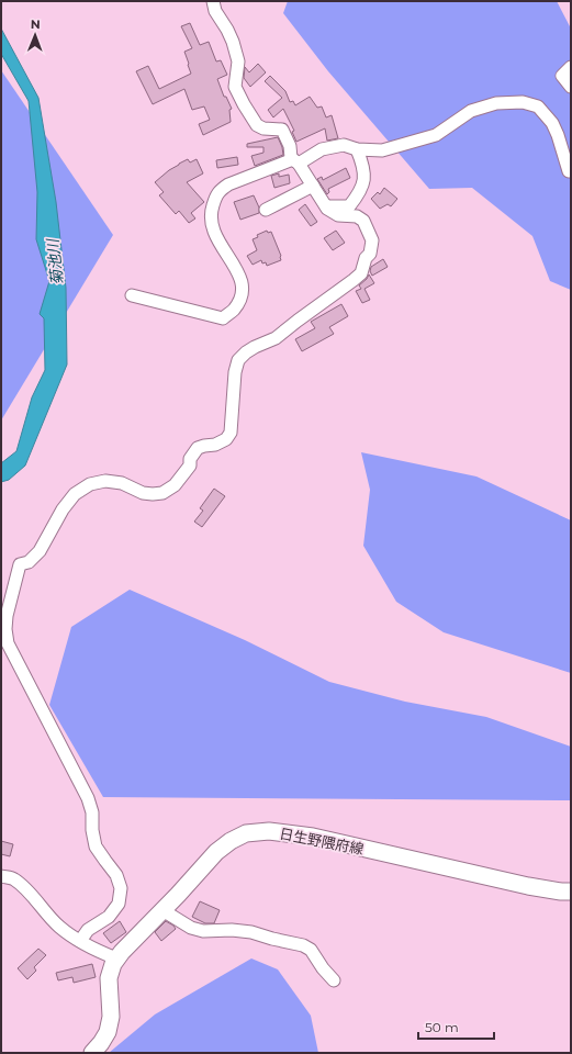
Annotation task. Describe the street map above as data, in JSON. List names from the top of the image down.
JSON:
{
  "streets": {
    "main road": ["日生野隈府線"]
  },
  "water": ["菊池川"],
  "scale_bar": "50 m",
  "north": "top"
}
